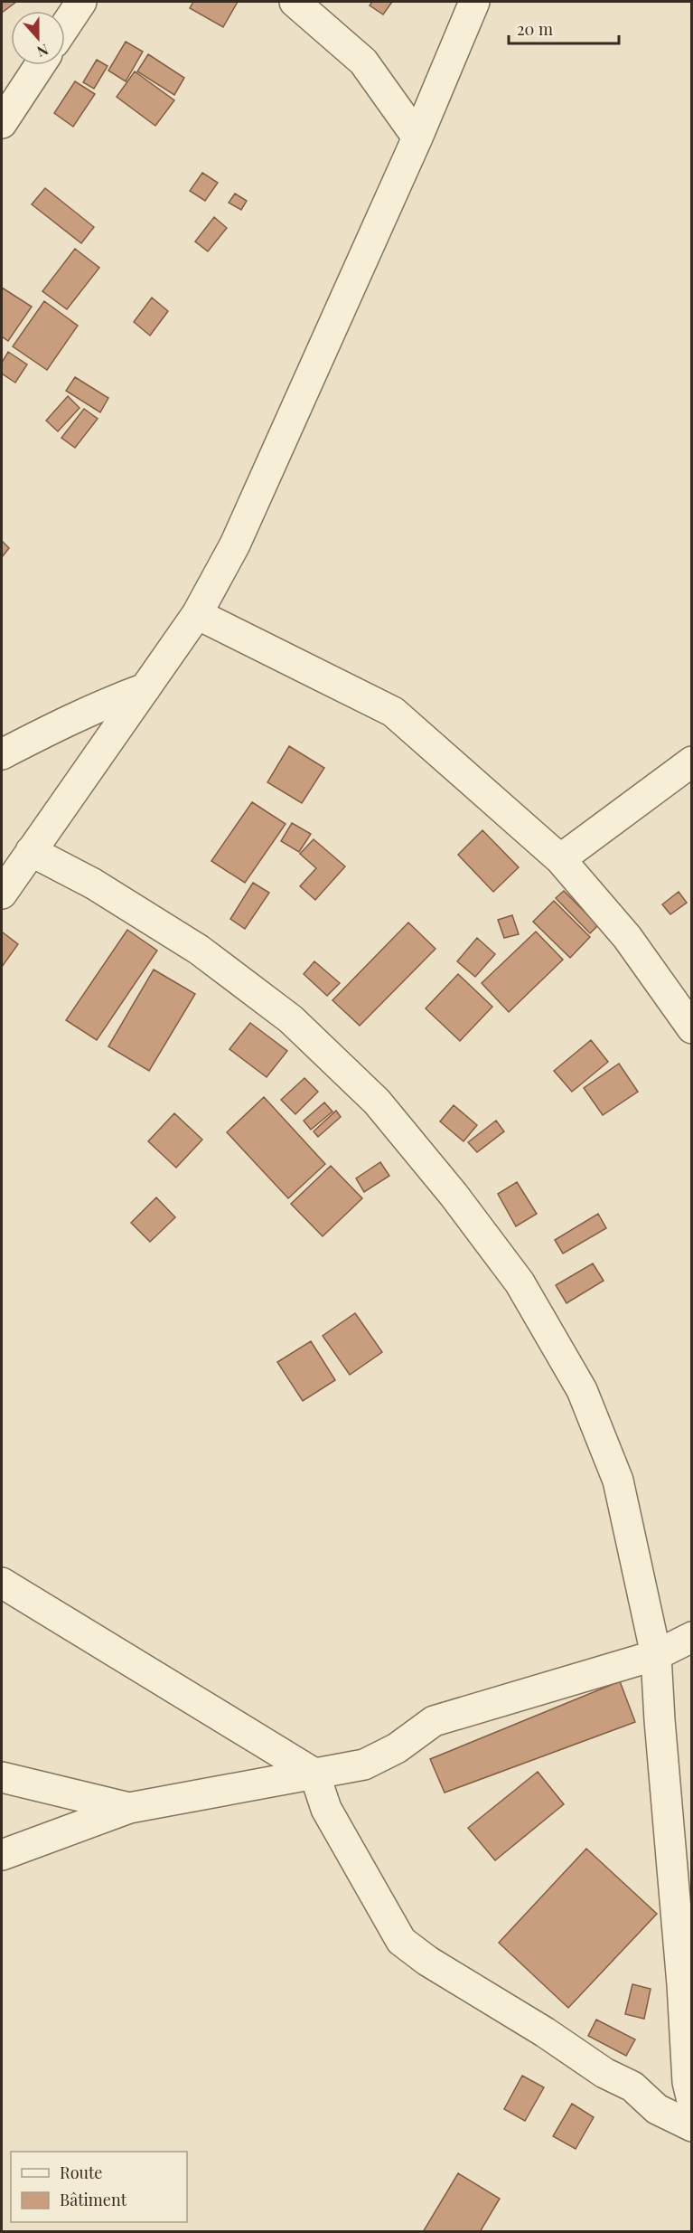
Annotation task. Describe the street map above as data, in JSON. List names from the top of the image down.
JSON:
{
  "legend": ["Route", "Bâtiment"],
  "scale_bar": "20 m",
  "north": "bottom"
}
